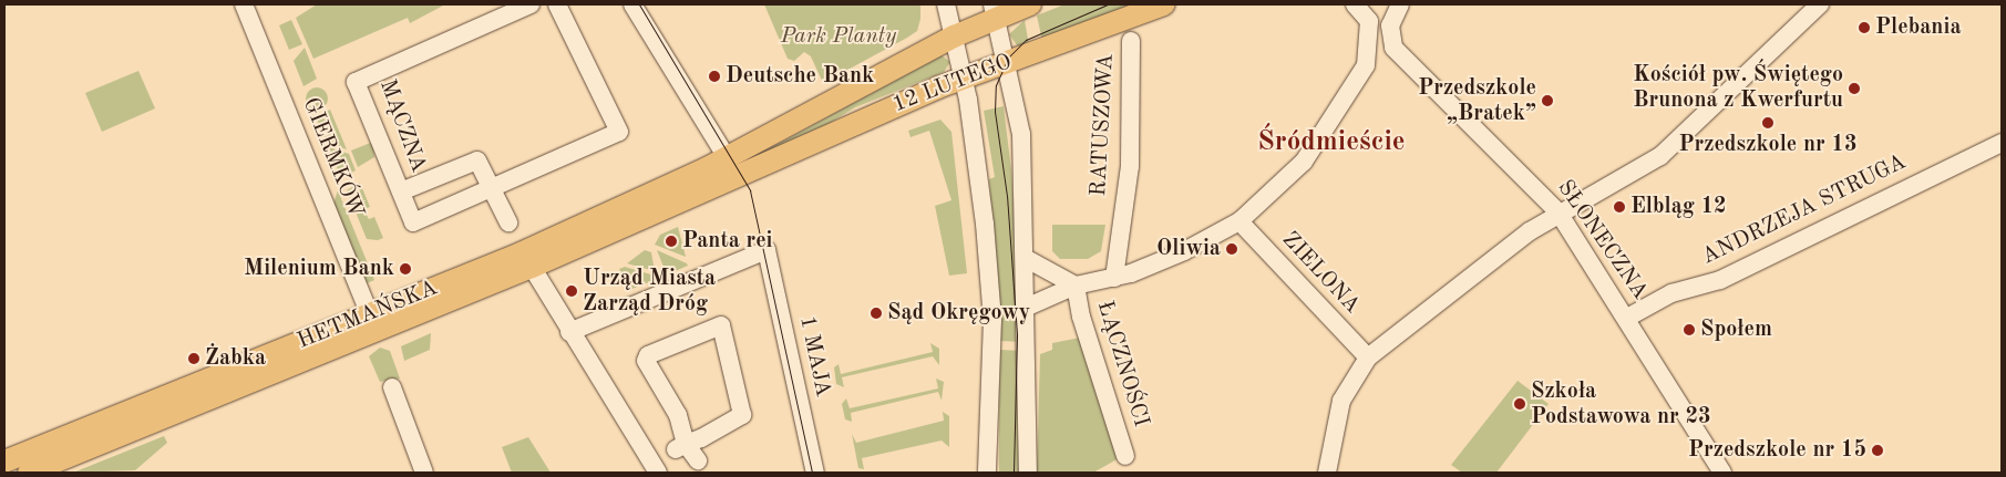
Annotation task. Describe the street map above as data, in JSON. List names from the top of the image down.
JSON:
{
  "streets": {
    "main road": ["12 LUTEGO", "HETMAŃSKA"],
    "street": [
      "RATUSZOWA",
      "MĄCZNA",
      "GIERMKÓW",
      "ANDRZEJA STRUGA",
      "SŁONECZNA",
      "ZIELONA",
      "1 MAJA",
      "ŁĄCZNOŚCI"
    ]
  },
  "crossings": [
    ["12 LUTEGO", "HETMAŃSKA"],
    ["GIERMKÓW", "HETMAŃSKA"],
    ["ANDRZEJA STRUGA", "SŁONECZNA"]
  ],
  "districts": ["Śródmieście"],
  "parks": ["Park Planty"],
  "places": [
    "Plebania",
    "Deutsche Bank",
    "Kościół pw. Świętego Brunona z Kwerfurtu",
    "Przedszkole „Bratek”",
    "Przedszkole nr 13",
    "Elbląg 12",
    "Panta rei",
    "Oliwia",
    "Milenium Bank",
    "Urząd Miasta Zarząd Dróg",
    "Sąd Okręgowy",
    "Społem",
    "Żabka",
    "Szkoła Podstawowa nr 23",
    "Przedszkole nr 15"
  ]
}
